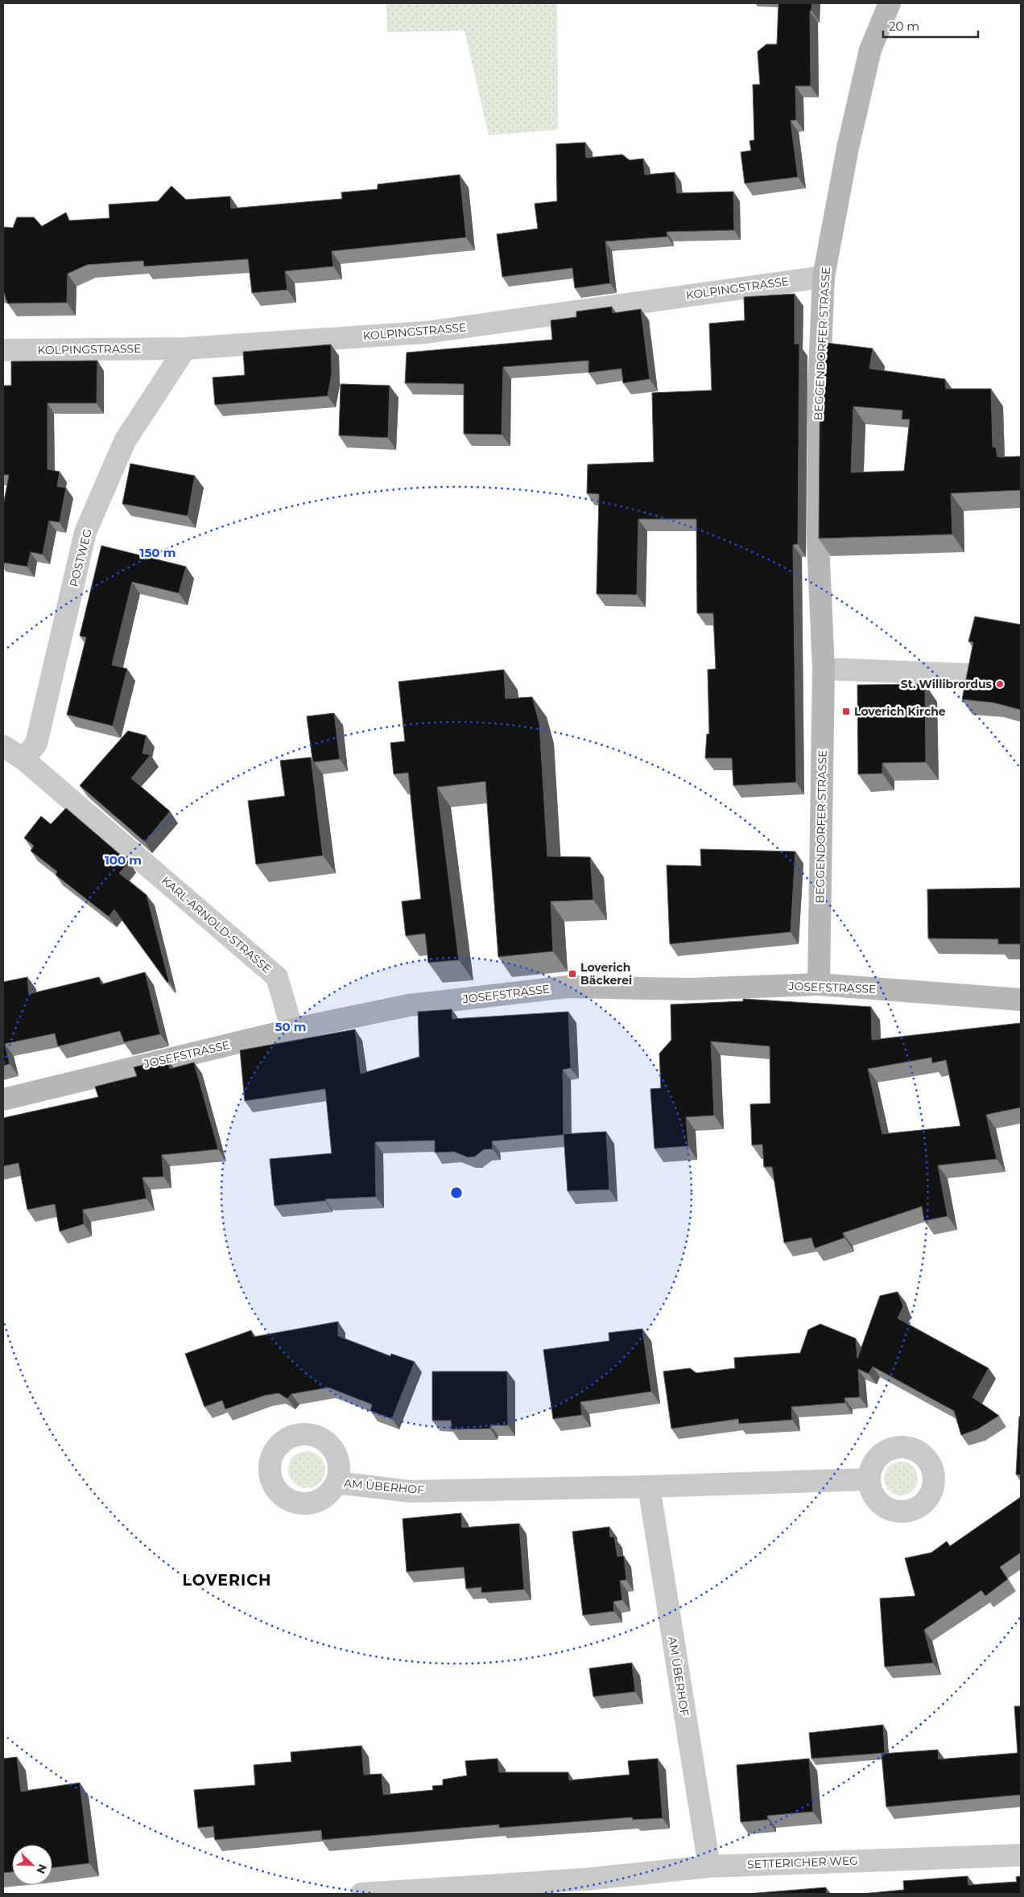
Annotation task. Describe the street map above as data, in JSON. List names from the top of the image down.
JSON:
{
  "streets": {
    "street": [
      "KOLPINGSTRASSE",
      "BEGGENDORFER STRASSE",
      "POSTWEG",
      "KARL-ARNOLD-STRASSE",
      "JOSEFSTRASSE",
      "AM ÜBERHOF",
      "SETTERICHER WEG"
    ]
  },
  "crossings": [
    ["KOLPINGSTRASSE", "BEGGENDORFER STRASSE"],
    ["KOLPINGSTRASSE", "POSTWEG"],
    ["BEGGENDORFER STRASSE", "JOSEFSTRASSE"],
    ["POSTWEG", "KARL-ARNOLD-STRASSE"],
    ["KARL-ARNOLD-STRASSE", "JOSEFSTRASSE"],
    ["AM ÜBERHOF", "SETTERICHER WEG"]
  ],
  "districts": ["LOVERICH"],
  "places": {
    "other": ["St. Willibrordus"],
    "transit": ["Loverich Kirche", "Loverich Bäckerei"]
  },
  "scale_bar": "20 m",
  "north": "bottom right",
  "rings": ["150 m", "100 m", "50 m"]
}
